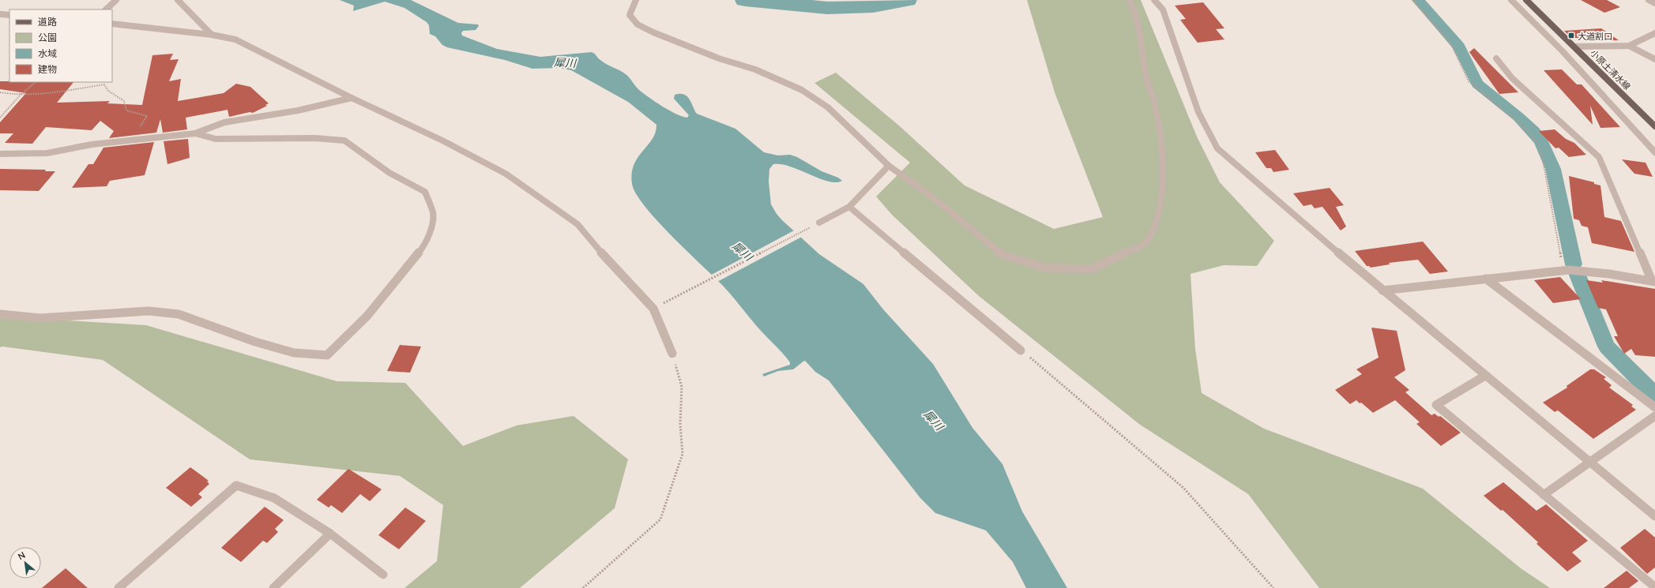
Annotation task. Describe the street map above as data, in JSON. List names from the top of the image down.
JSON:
{
  "streets": {
    "main road": ["小原土清水線"]
  },
  "water": ["犀川"],
  "places": {
    "transit": ["大道割口"]
  },
  "legend": [
    "道路",
    "公園",
    "水域",
    "建物"
  ],
  "north": "top left"
}
